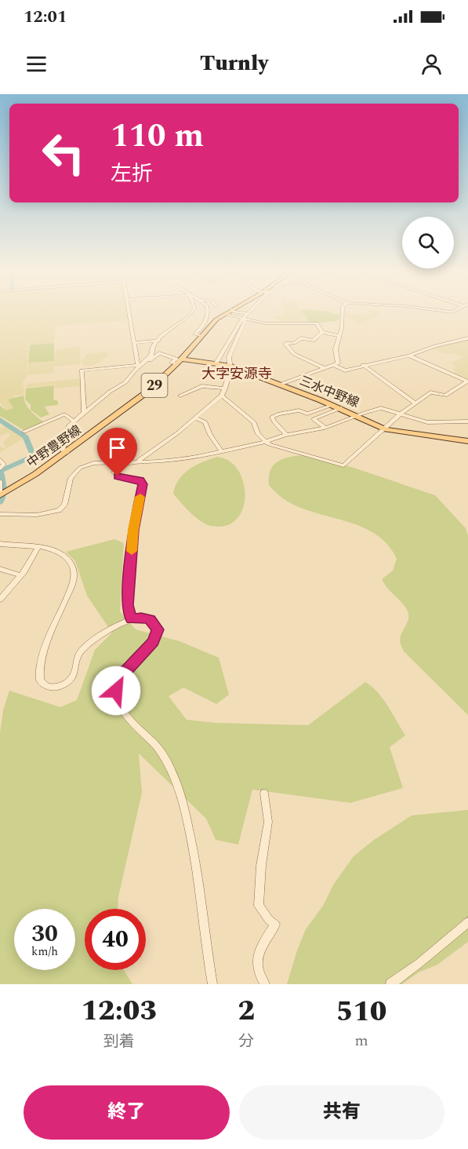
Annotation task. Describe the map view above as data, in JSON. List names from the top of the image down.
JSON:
{
  "streets": {
    "main road": ["29", "三水中野線", "中野豊野線"]
  },
  "crossings": [
    ["三水中野線", "中野豊野線"]
  ],
  "districts": ["大字安源寺"],
  "page": {
    "status": "12:01",
    "header": "Turnly",
    "turn": ["110 m", "左折"],
    "speed": "30 km/h",
    "limit": "40",
    "eta": [
      "12:03",
      "到着",
      "2",
      "分",
      "510",
      "m"
    ],
    "buttons": ["終了", "共有"]
  }
}
